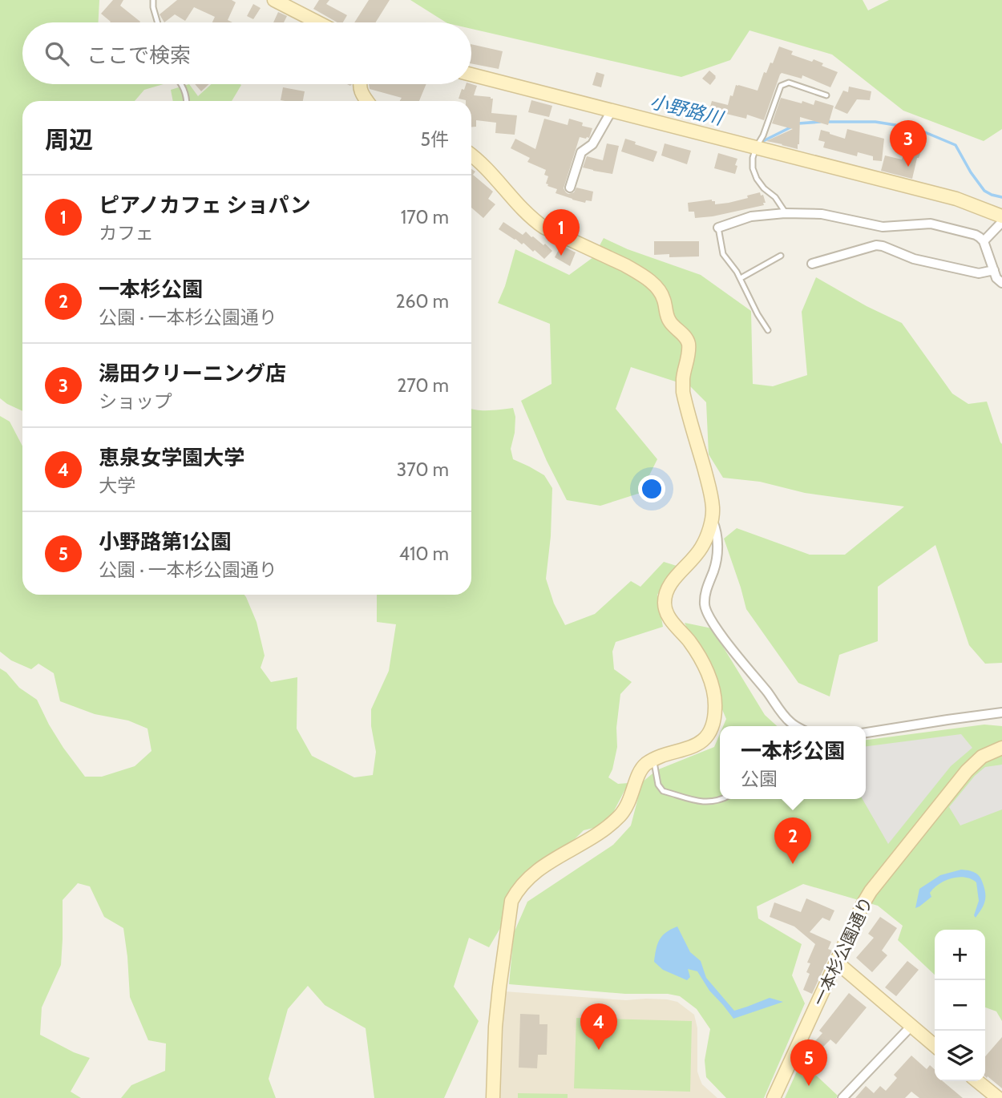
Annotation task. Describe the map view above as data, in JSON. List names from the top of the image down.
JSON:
{
  "streets": {
    "main road": ["一本杉公園通り"]
  },
  "water": ["小野路川"],
  "page": {
    "search": "ここで検索",
    "heading": ["周辺", "5件"],
    "pins": [
      "3",
      "1",
      "2",
      "4",
      "5"
    ],
    "list": [
      {
        "mark": "1",
        "name": "ピアノカフェ ショパン",
        "note": "カフェ",
        "value": "170 m"
      },
      {
        "mark": "2",
        "name": "一本杉公園",
        "note": "公園 · 一本杉公園通り",
        "value": "260 m"
      },
      {
        "mark": "3",
        "name": "湯田クリーニング店",
        "note": "ショップ",
        "value": "270 m"
      },
      {
        "mark": "4",
        "name": "恵泉女学園大学",
        "note": "大学",
        "value": "370 m"
      },
      {
        "mark": "5",
        "name": "小野路第1公園",
        "note": "公園 · 一本杉公園通り",
        "value": "410 m"
      }
    ],
    "popup": ["一本杉公園", "公園"],
    "map_buttons": ["+", "−"]
  }
}
